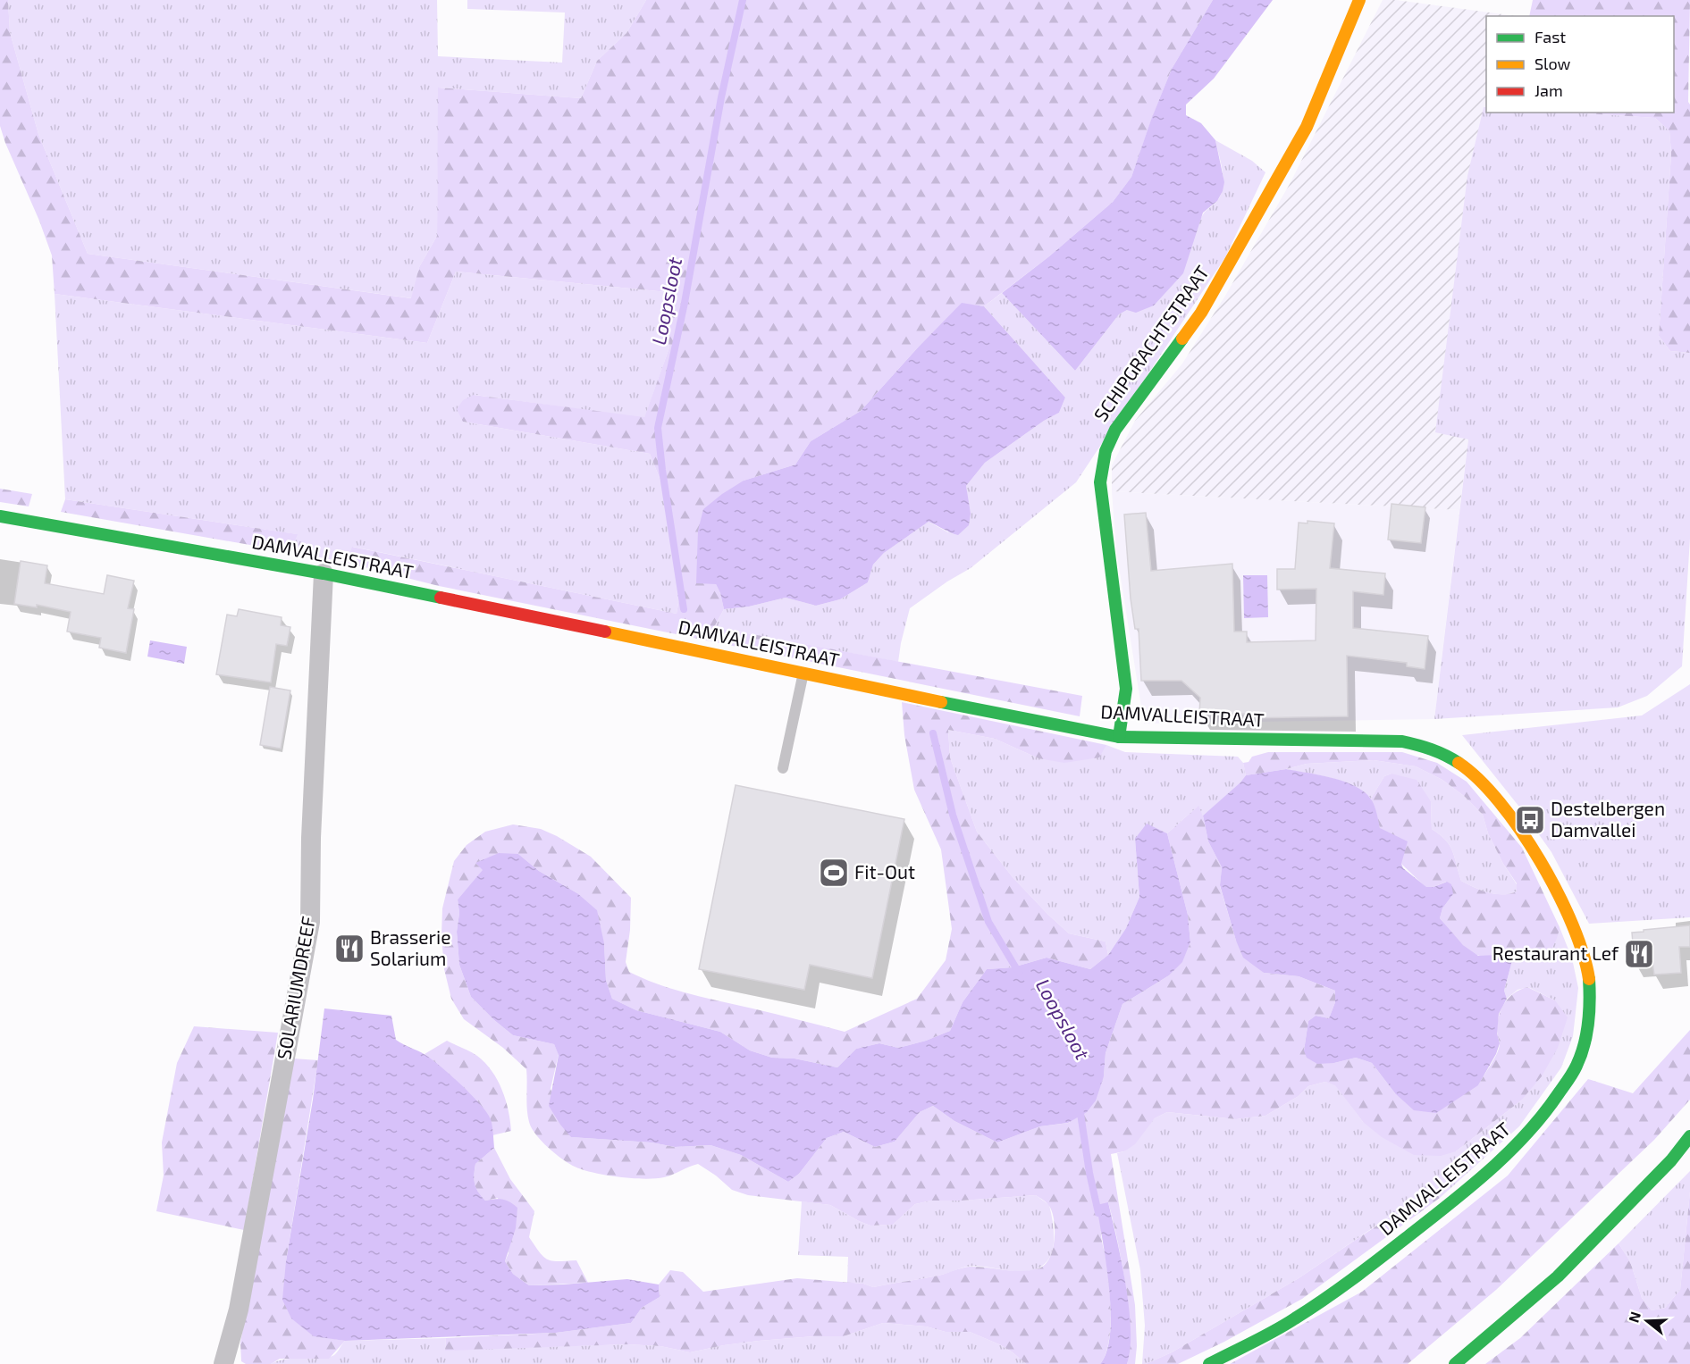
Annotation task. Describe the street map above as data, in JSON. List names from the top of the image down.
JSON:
{
  "streets": {
    "main road": ["SCHIPGRACHTSTRAAT", "DAMVALLEISTRAAT"],
    "street": ["SOLARIUMDREEF"]
  },
  "crossings": [
    ["SCHIPGRACHTSTRAAT", "DAMVALLEISTRAAT"],
    ["DAMVALLEISTRAAT", "SOLARIUMDREEF"]
  ],
  "water": ["Loopsloot"],
  "places": {
    "bus stop": ["Destelbergen Damvallei"],
    "sports": ["Fit-Out"],
    "restaurant": ["Brasserie Solarium", "Restaurant Lef"]
  },
  "legend": ["Fast", "Slow", "Jam"],
  "north": "left"
}
